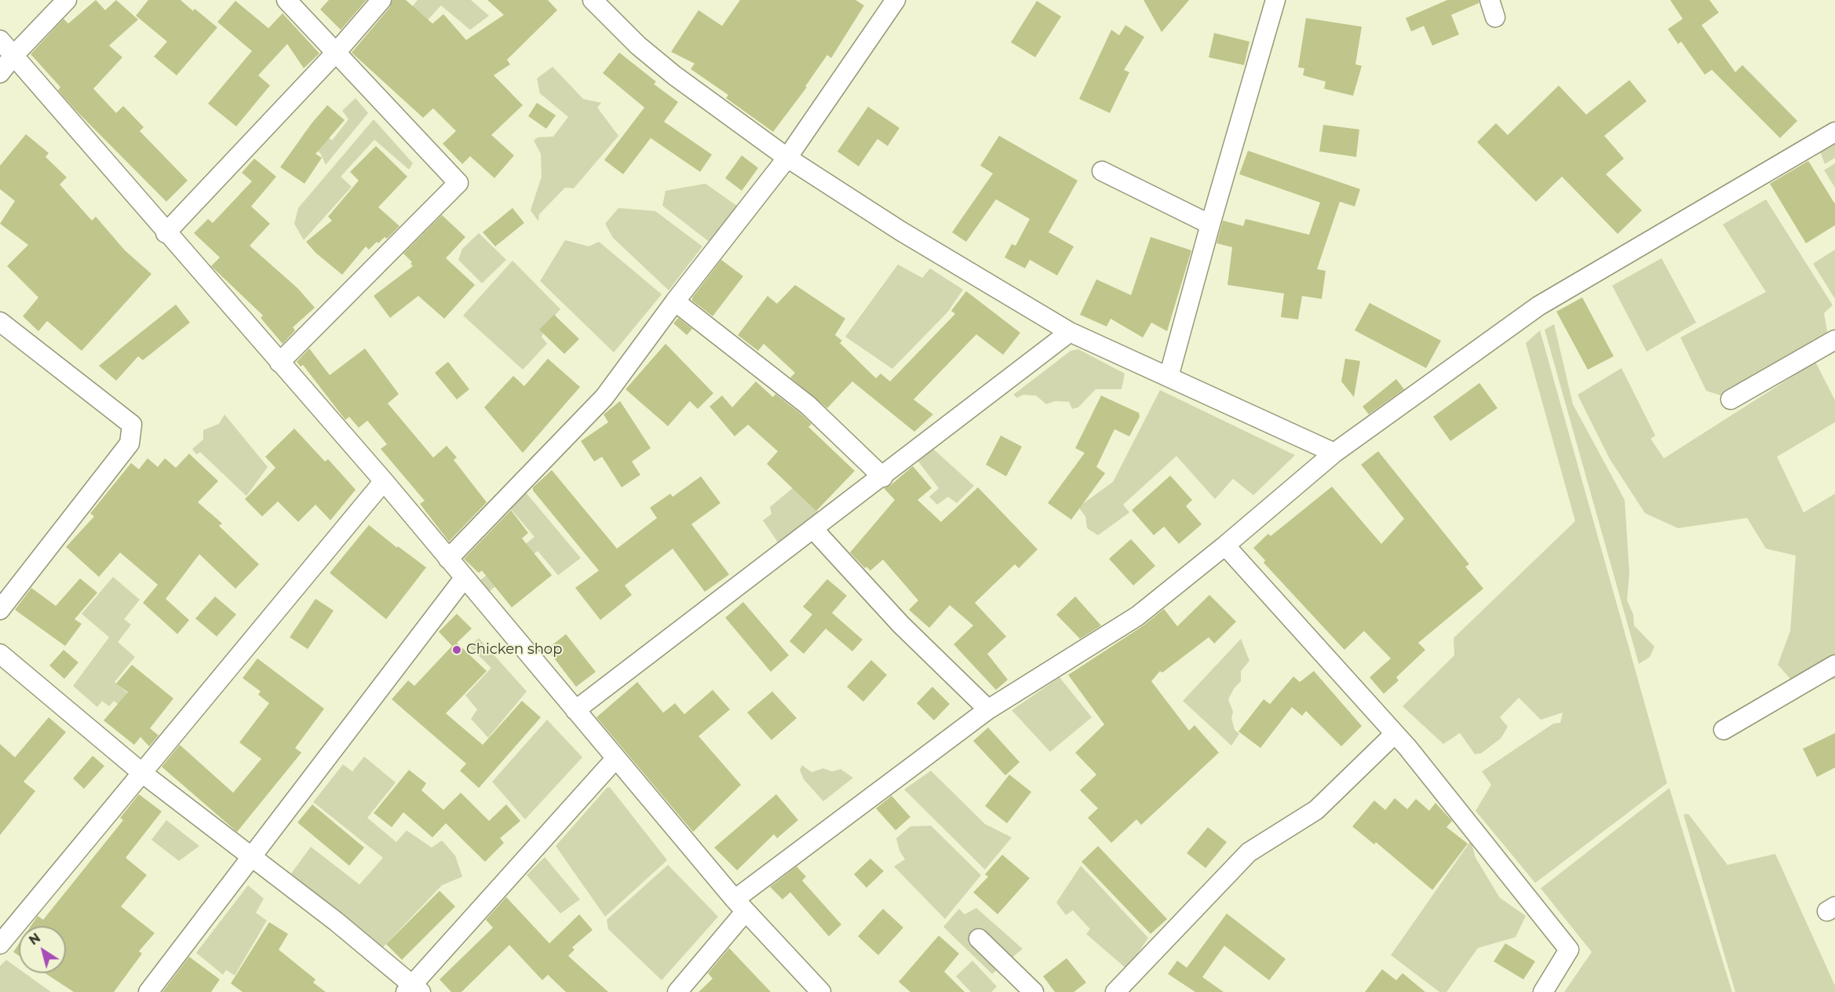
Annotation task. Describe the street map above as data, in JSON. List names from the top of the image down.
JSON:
{
  "places": ["Chicken shop"],
  "north": "top left"
}
